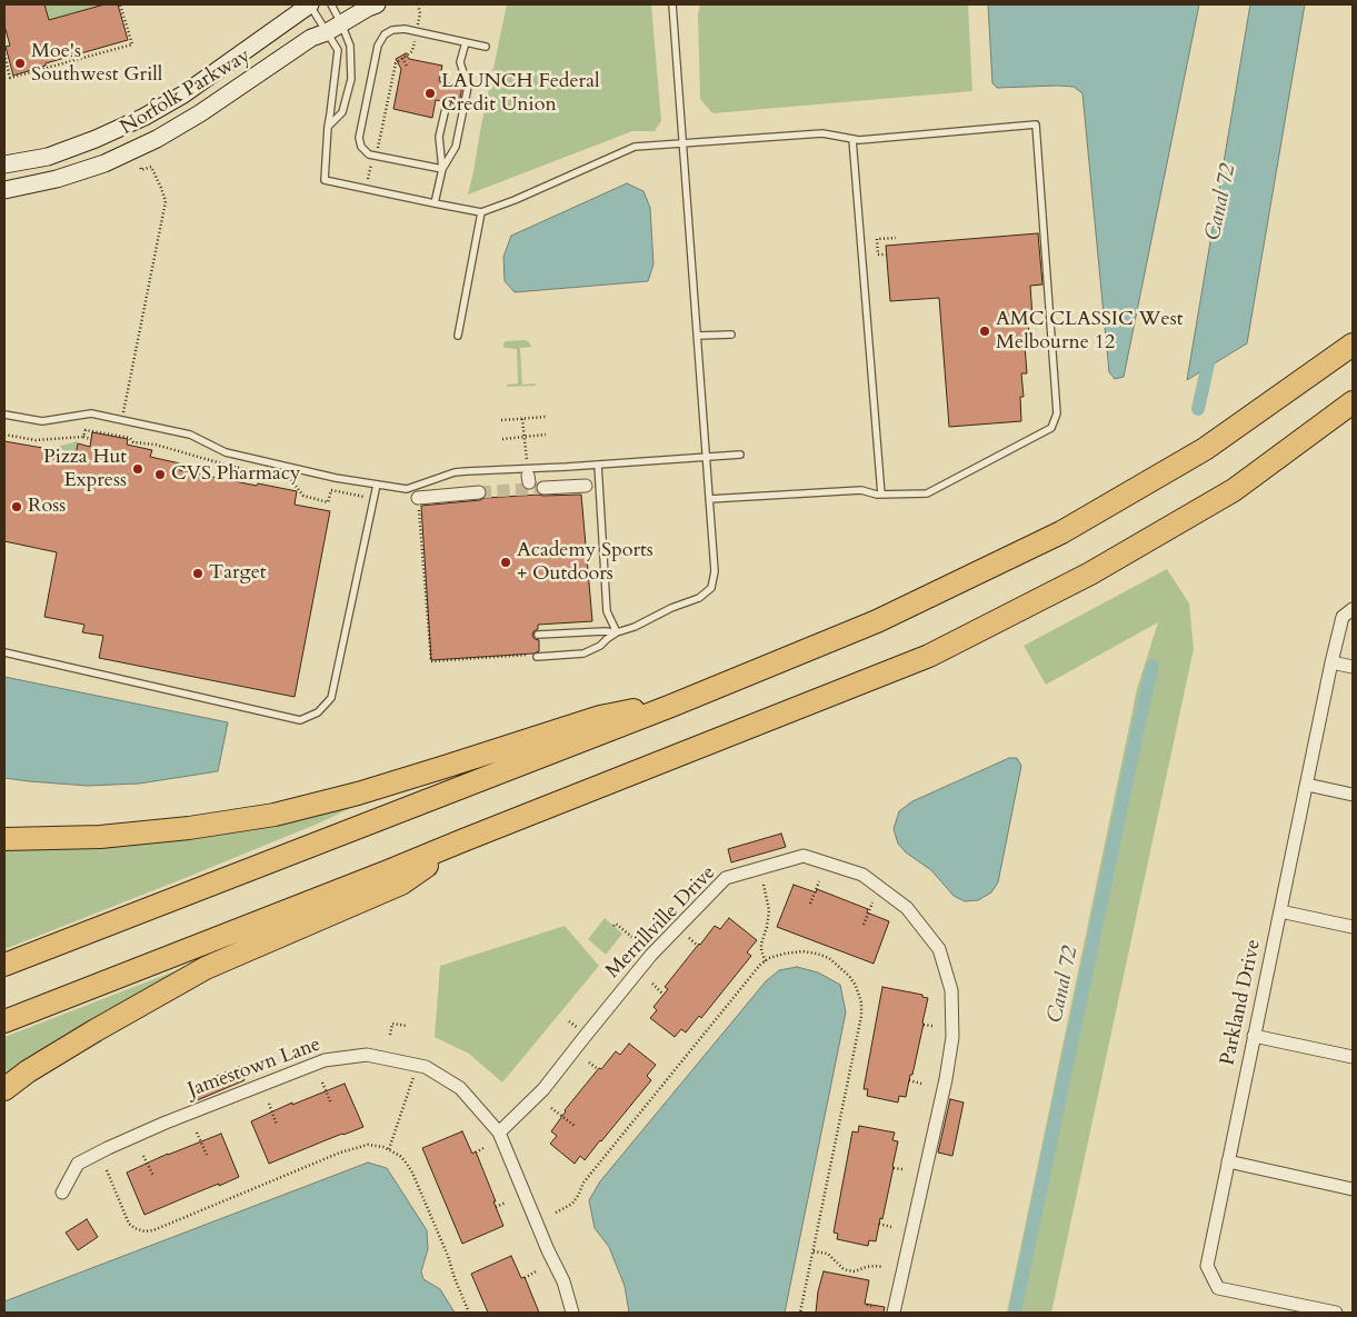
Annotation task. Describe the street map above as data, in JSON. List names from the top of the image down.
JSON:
{
  "streets": {
    "street": [
      "Norfolk Parkway",
      "Merrillville Drive",
      "Parkland Drive",
      "Jamestown Lane"
    ]
  },
  "crossings": [
    ["Merrillville Drive", "Jamestown Lane"]
  ],
  "water": ["Canal 72"],
  "places": [
    "Moe's Southwest Grill",
    "LAUNCH Federal Credit Union",
    "AMC CLASSIC West Melbourne 12",
    "Pizza Hut Express",
    "CVS Pharmacy",
    "Ross",
    "Academy Sports + Outdoors",
    "Target"
  ]
}
